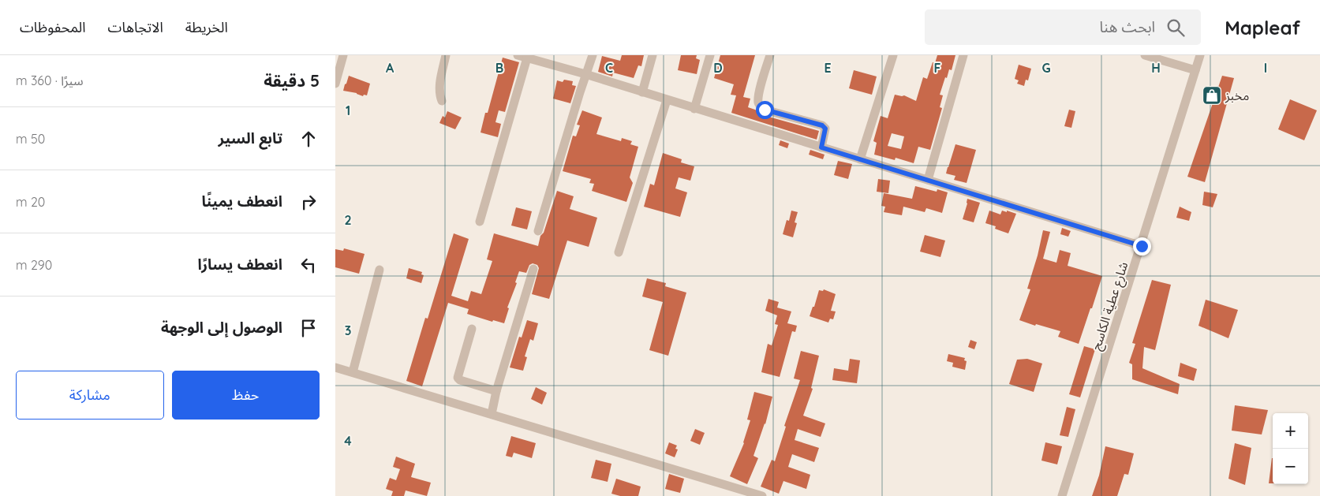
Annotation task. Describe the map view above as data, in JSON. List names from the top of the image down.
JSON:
{
  "streets": {
    "street": ["شارع عطية الكاسح"]
  },
  "places": {
    "shop": ["مخبز"]
  },
  "page": {
    "header": "Mapleaf",
    "search": "ابحث هنا",
    "nav": ["الخريطة", "الاتجاهات", "المحفوظات"],
    "heading": ["5 دقيقة", "سيرًا · 360 m"],
    "list": [
      ["تابع السير", "50 m"],
      ["انعطف يمينًا", "20 m"],
      ["انعطف يسارًا", "290 m"],
      "الوصول إلى الوجهة"
    ],
    "buttons": ["حفظ", "مشاركة"],
    "map_buttons": ["+", "−"]
  },
  "grid": {
    "columns": [
      "A",
      "B",
      "C",
      "D",
      "E",
      "F",
      "G",
      "H",
      "I"
    ],
    "rows": [
      "1",
      "2",
      "3",
      "4"
    ]
  }
}
